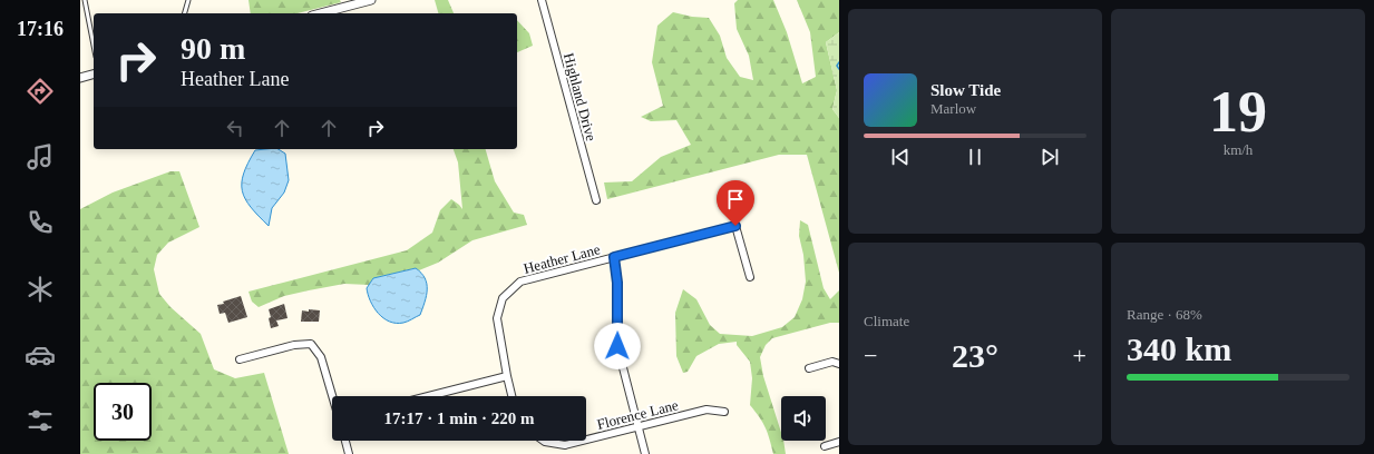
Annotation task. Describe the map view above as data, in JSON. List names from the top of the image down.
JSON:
{
  "streets": {
    "street": ["Highland Drive", "Heather Lane", "Florence Lane"]
  },
  "page": {
    "tabs": "17:16",
    "tile": [
      ["19", "km/h"],
      "Climate",
      ["Range · 68%", "340 km"]
    ],
    "turn": ["90 m", "Heather Lane"],
    "song": ["Slow Tide", "Marlow"],
    "heat": ["−", "23°", "+"],
    "limit": "30",
    "trip": "17:17 · 1 min · 220 m"
  }
}
